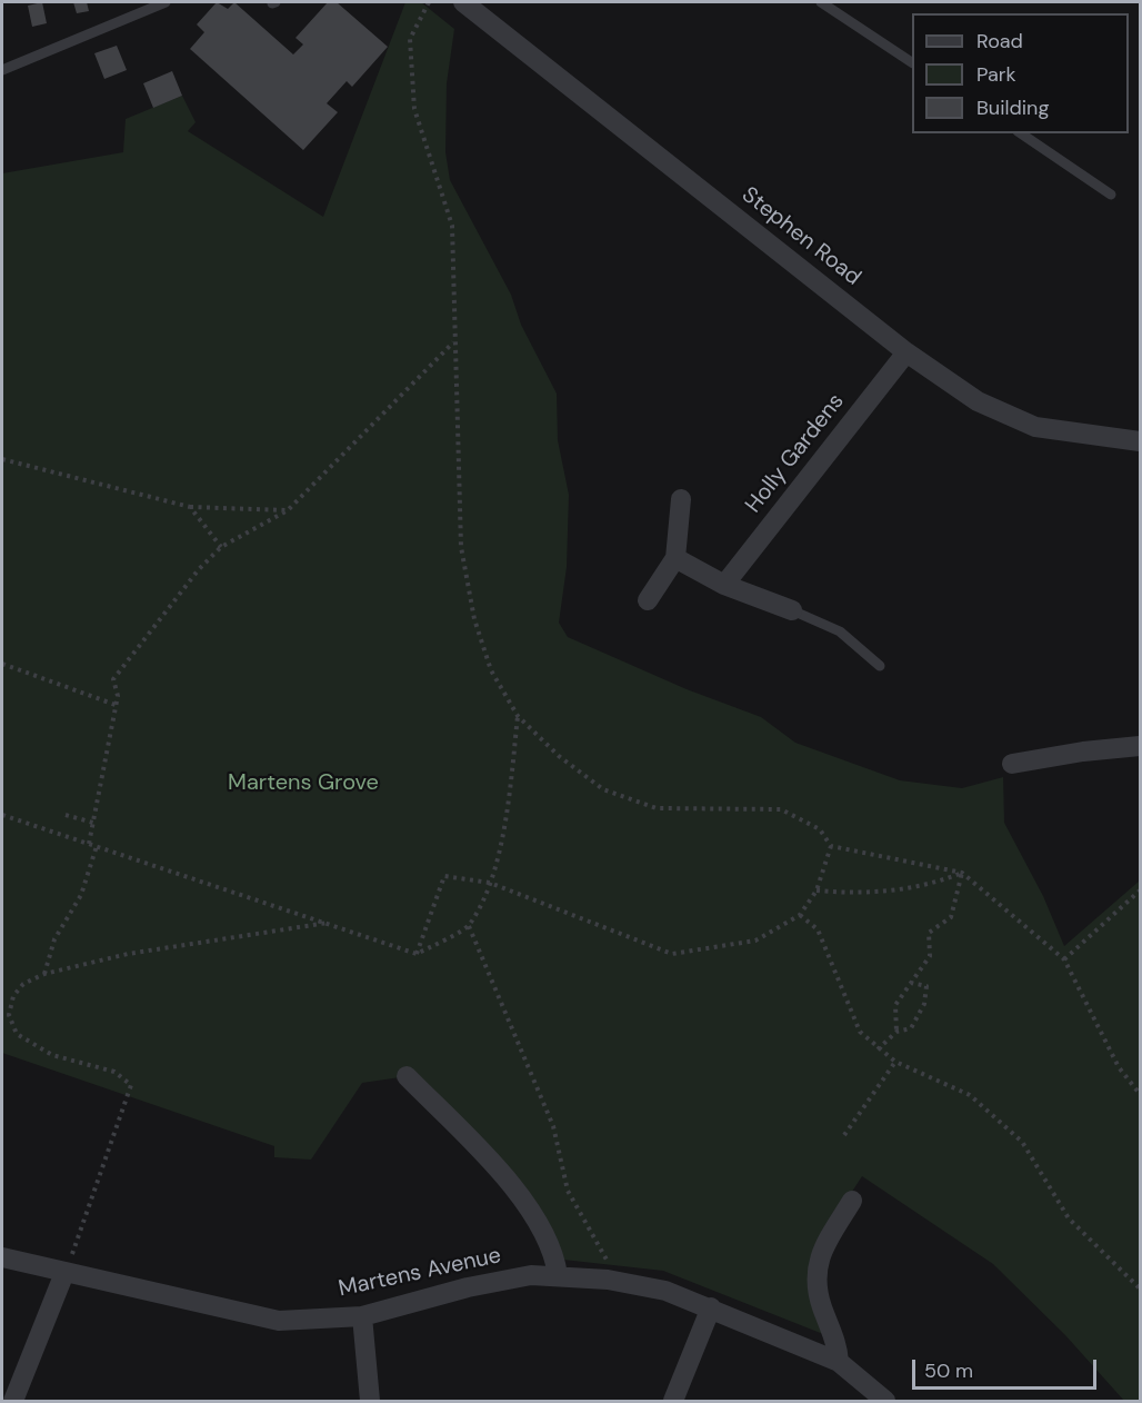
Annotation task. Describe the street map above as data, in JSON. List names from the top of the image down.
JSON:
{
  "streets": {
    "street": ["Stephen Road", "Holly Gardens", "Martens Avenue"]
  },
  "crossings": [
    ["Stephen Road", "Holly Gardens"]
  ],
  "parks": ["Martens Grove"],
  "legend": ["Road", "Park", "Building"],
  "scale_bar": "50 m"
}
